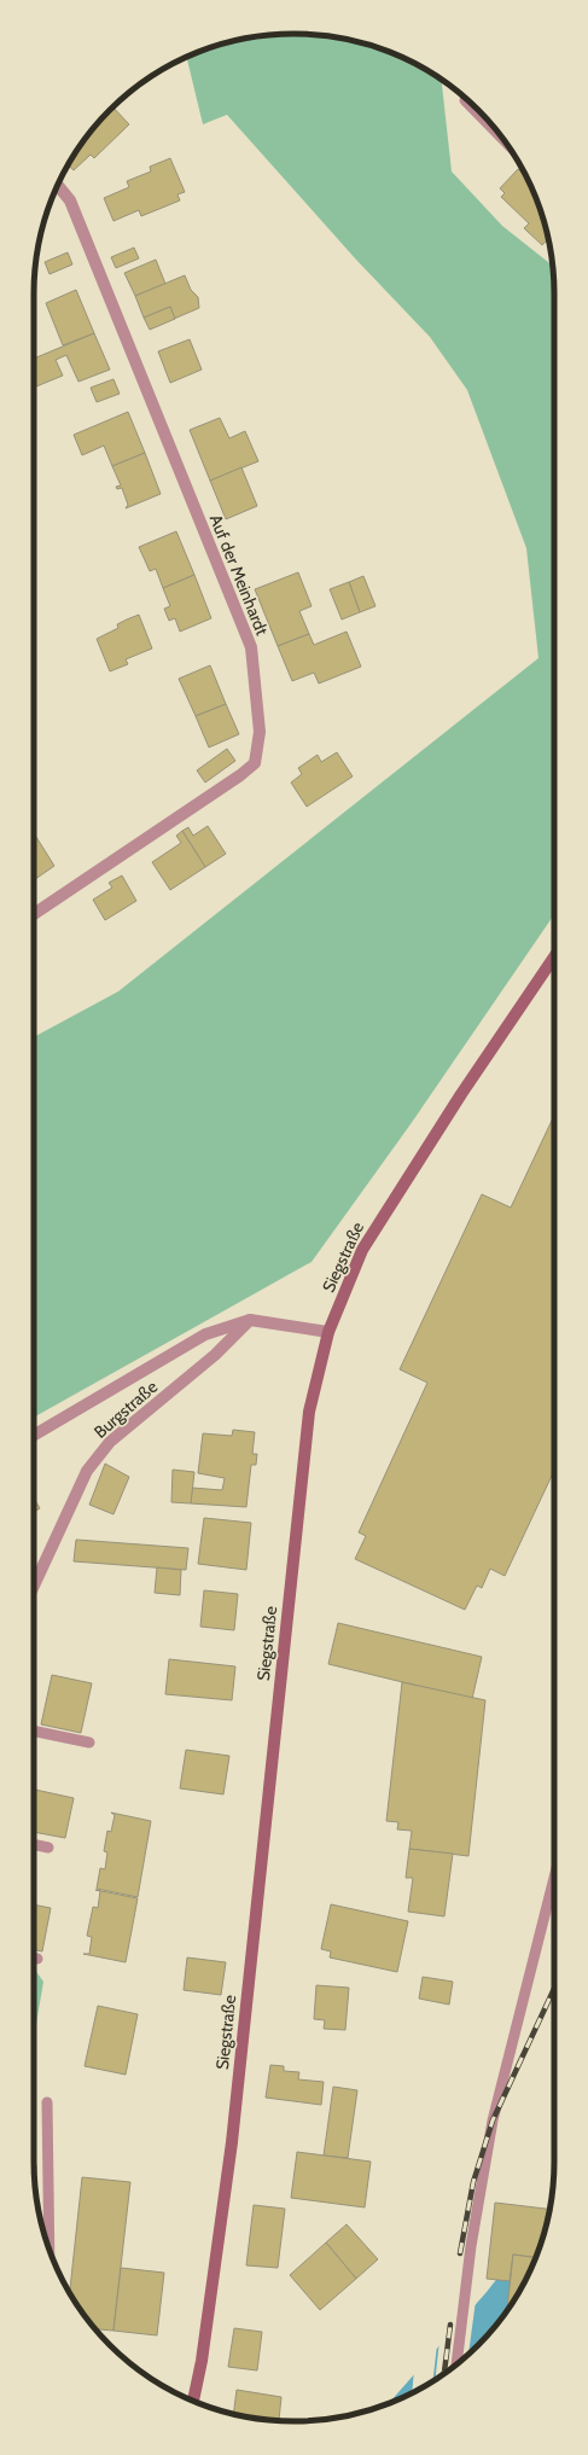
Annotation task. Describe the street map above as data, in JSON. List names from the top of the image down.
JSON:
{
  "streets": {
    "street": ["Auf der Meinhardt", "Siegstraße", "Burgstraße"]
  },
  "crossings": [
    ["Siegstraße", "Burgstraße"]
  ]
}
